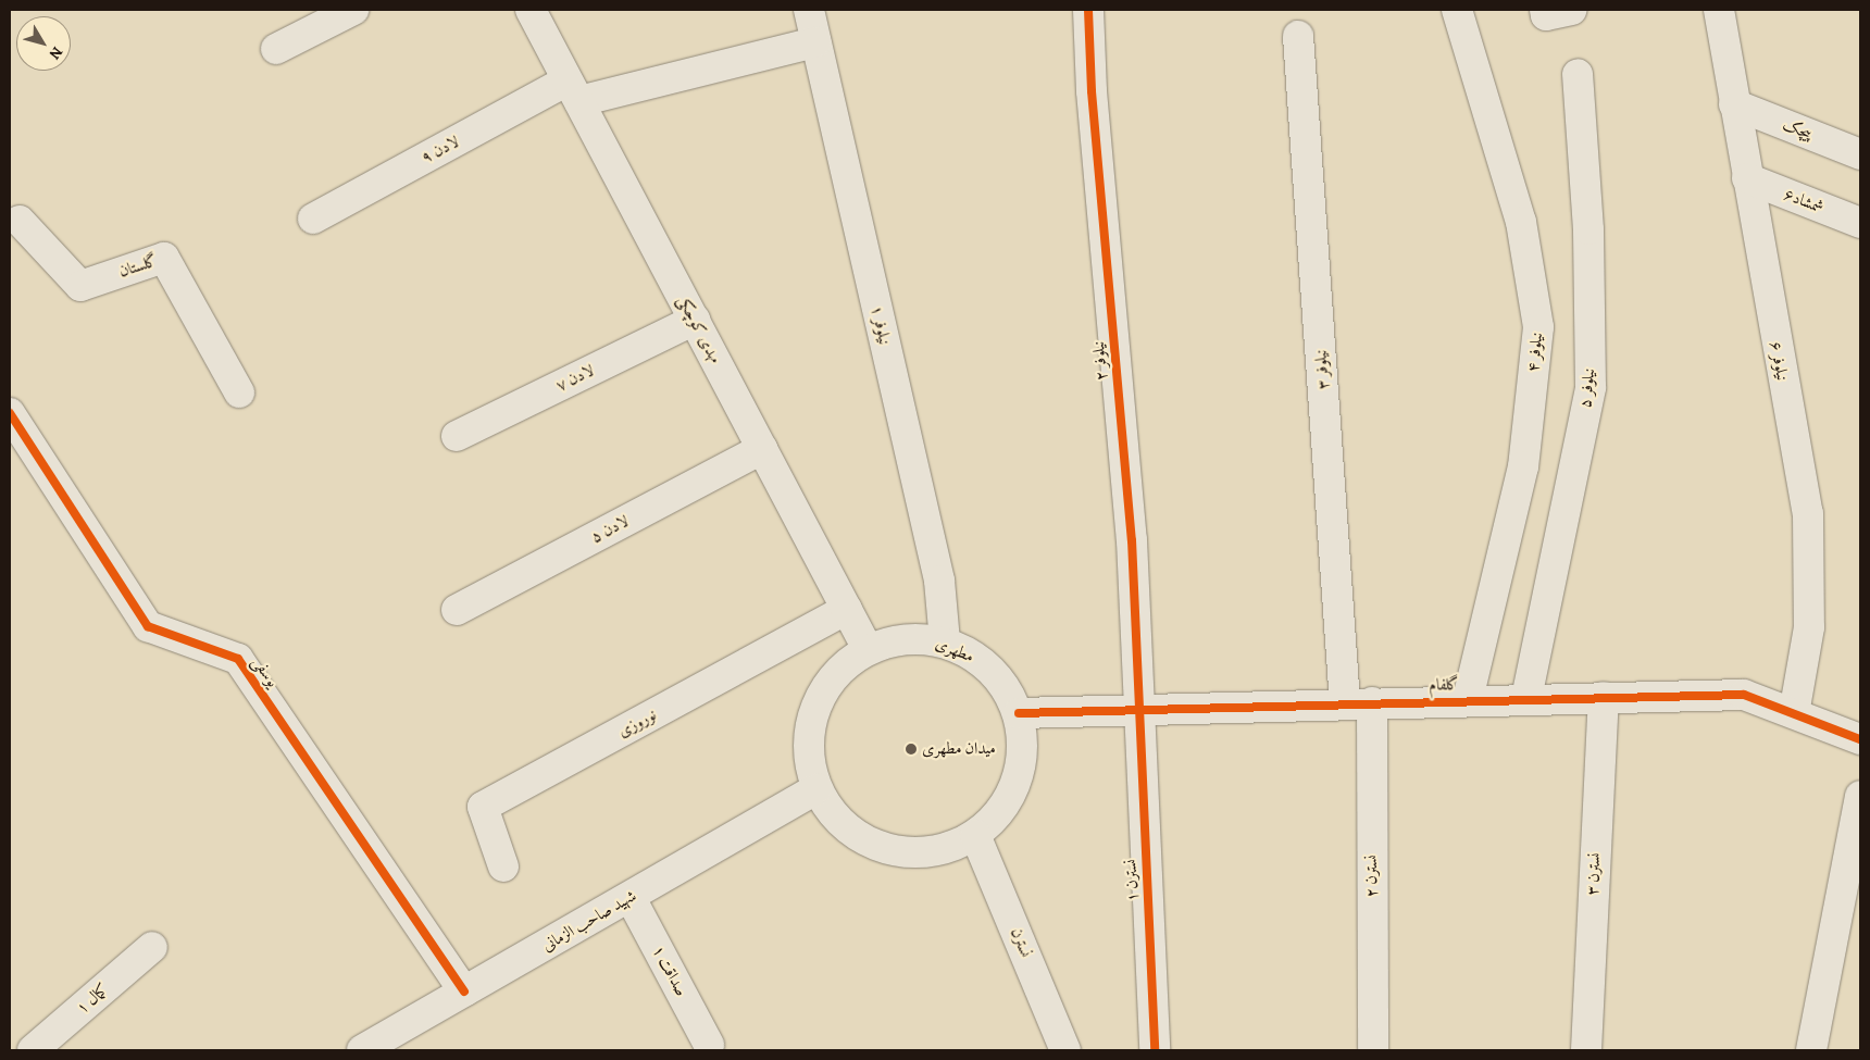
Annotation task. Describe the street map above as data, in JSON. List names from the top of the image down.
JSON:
{
  "streets": {
    "street": [
      "پیچک",
      "لادن ۹",
      "شمشاد۶",
      "گلستان",
      "نیلوفر ۱",
      "مهدی کوچکی",
      "نیلوفر ۴",
      "نیلوفر ۲",
      "نیلوفر ۶",
      "نیلوفر ۳",
      "لادن ۷",
      "نیلوفر ۵",
      "لادن ۵",
      "مطهری",
      "یوسفی",
      "گلفام",
      "نوروزی",
      "نسترن ۳",
      "نسترن ۲",
      "نسترن ۱",
      "شهید صاحب الزمانی",
      "نسترن",
      "صداقت ۱",
      "کمال ۱"
    ]
  },
  "crossings": [
    ["پیچک", "نیلوفر ۶"],
    ["لادن ۹", "نیلوفر ۱"],
    ["لادن ۹", "مهدی کوچکی"],
    ["شمشاد۶", "نیلوفر ۶"],
    ["نیلوفر ۱", "مطهری"],
    ["مهدی کوچکی", "لادن ۷"],
    ["مهدی کوچکی", "لادن ۵"],
    ["مهدی کوچکی", "مطهری"],
    ["مهدی کوچکی", "نوروزی"],
    ["نیلوفر ۴", "گلفام"],
    ["نیلوفر ۲", "گلفام"],
    ["نیلوفر ۲", "نسترن ۱"],
    ["نیلوفر ۶", "گلفام"],
    ["نیلوفر ۳", "گلفام"],
    ["نیلوفر ۳", "نسترن ۲"],
    ["نیلوفر ۵", "گلفام"],
    ["مطهری", "گلفام"],
    ["مطهری", "شهید صاحب الزمانی"],
    ["مطهری", "نسترن"],
    ["یوسفی", "شهید صاحب الزمانی"],
    ["گلفام", "نسترن ۳"],
    ["گلفام", "نسترن ۲"],
    ["گلفام", "نسترن ۱"],
    ["شهید صاحب الزمانی", "صداقت ۱"]
  ],
  "places": ["میدان مطهری"],
  "north": "bottom right"
}
